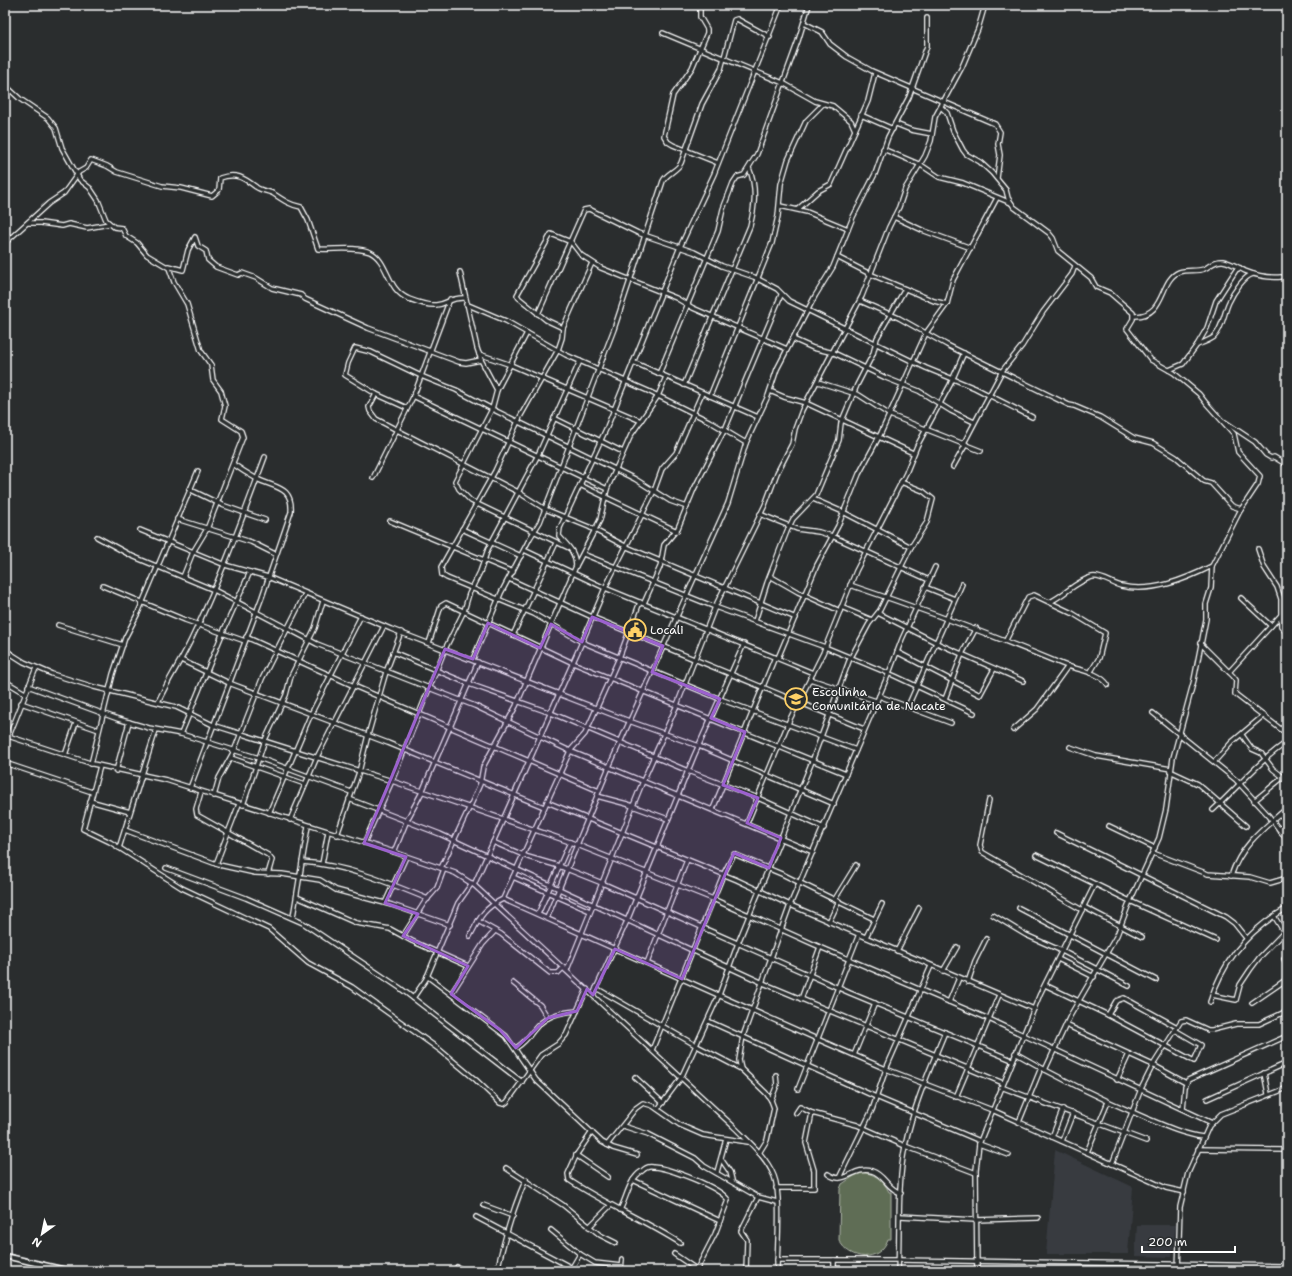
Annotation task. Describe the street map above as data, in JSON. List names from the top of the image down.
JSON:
{
  "places": {
    "public building": ["Locali"],
    "school or university": ["Escolinha Comunitária de Nacate"]
  },
  "scale_bar": "200 m",
  "north": "bottom left"
}
